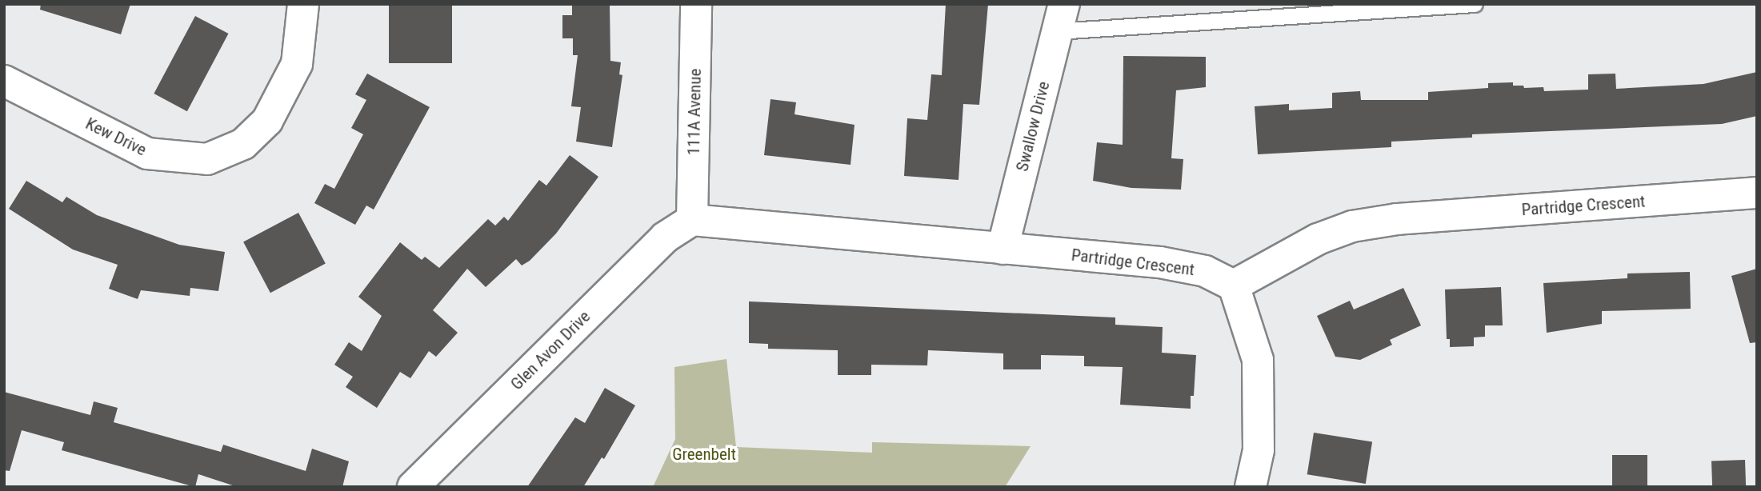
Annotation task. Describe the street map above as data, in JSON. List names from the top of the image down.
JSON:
{
  "streets": {
    "street": [
      "111A Avenue",
      "Swallow Drive",
      "Kew Drive",
      "Partridge Crescent",
      "Glen Avon Drive"
    ]
  },
  "crossings": [
    ["111A Avenue", "Partridge Crescent"],
    ["111A Avenue", "Glen Avon Drive"],
    ["Swallow Drive", "Partridge Crescent"],
    ["Partridge Crescent", "Glen Avon Drive"]
  ],
  "parks": ["Greenbelt"]
}
